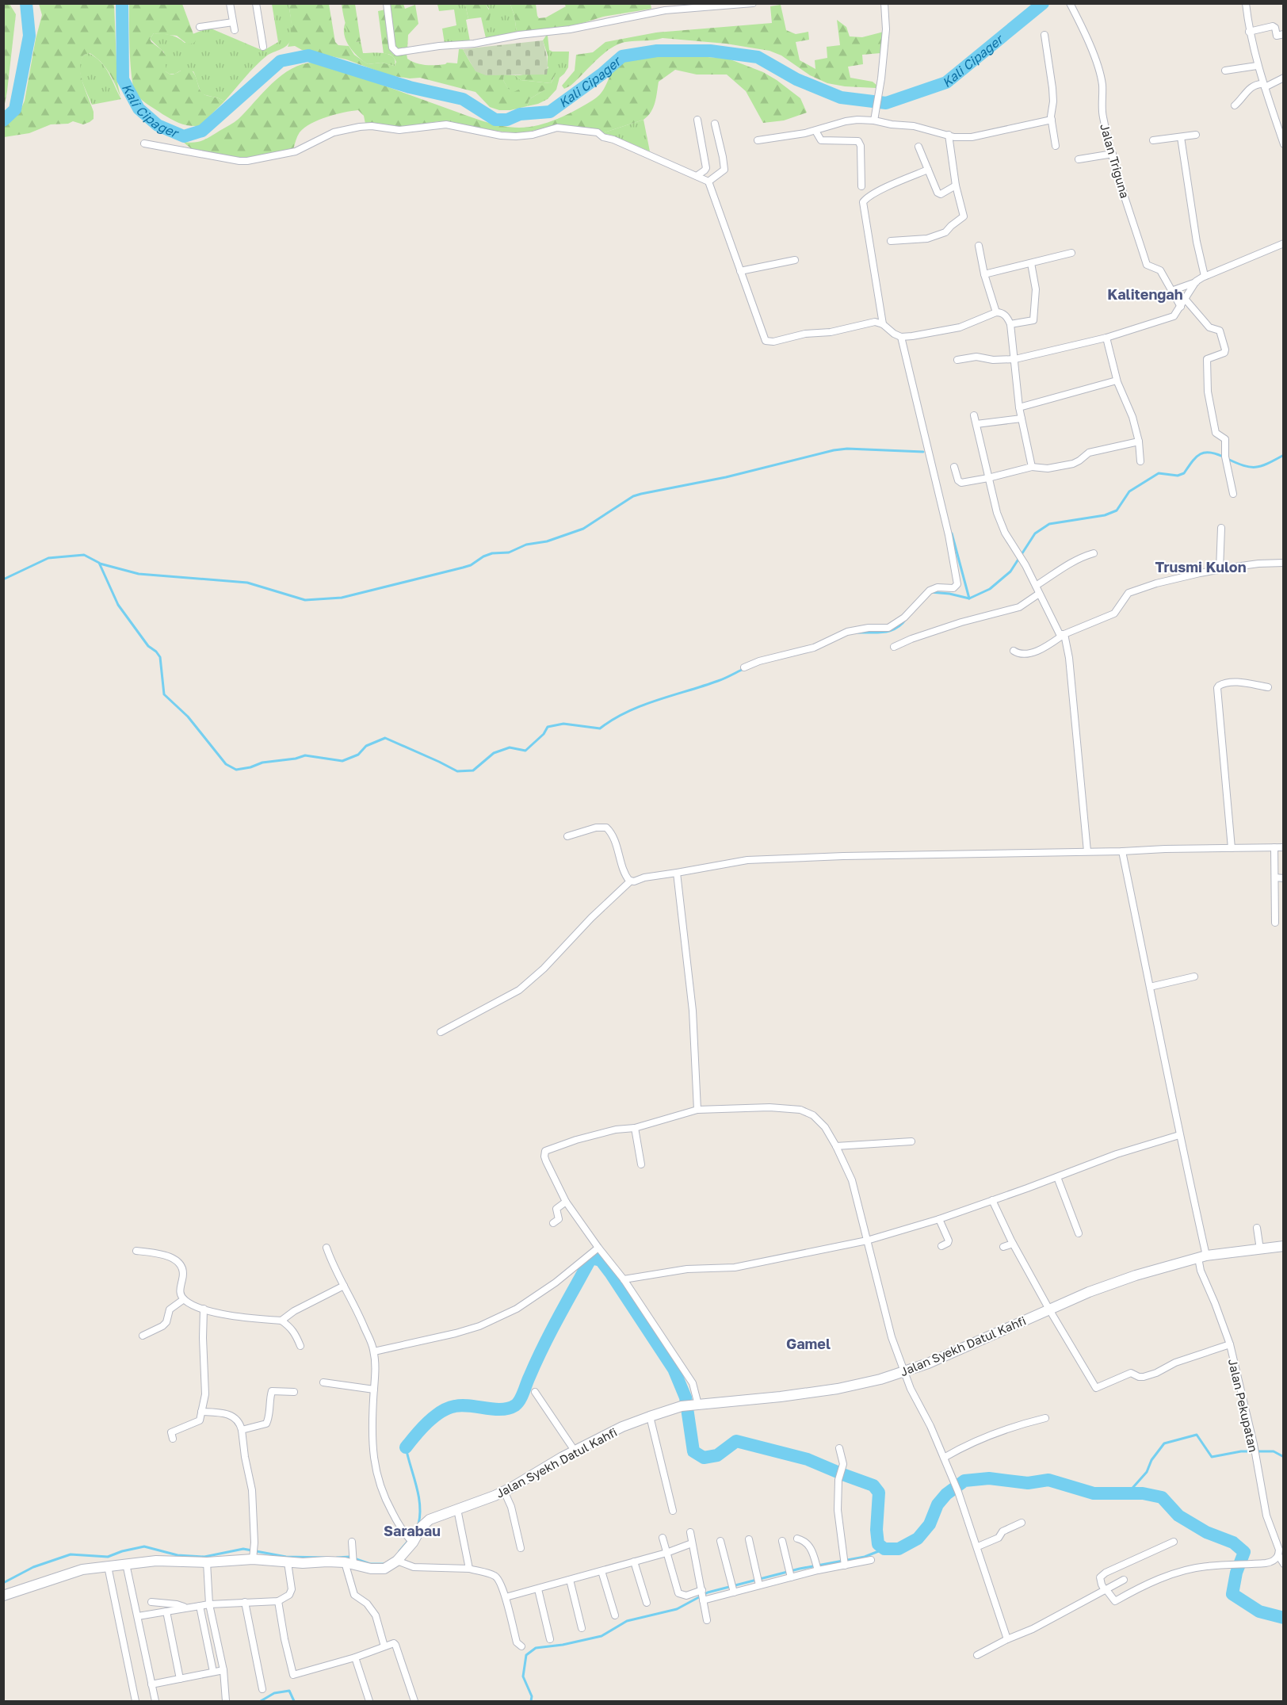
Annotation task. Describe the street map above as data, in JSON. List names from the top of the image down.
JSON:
{
  "streets": {
    "street": ["Jalan Triguna", "Jalan Syekh Datul Kahfi", "Jalan Pekupatan"]
  },
  "crossings": [
    ["Jalan Syekh Datul Kahfi", "Jalan Pekupatan"]
  ],
  "districts": [
    "Kalitengah",
    "Trusmi Kulon",
    "Gamel",
    "Sarabau"
  ],
  "water": ["Kali Cipager"]
}
